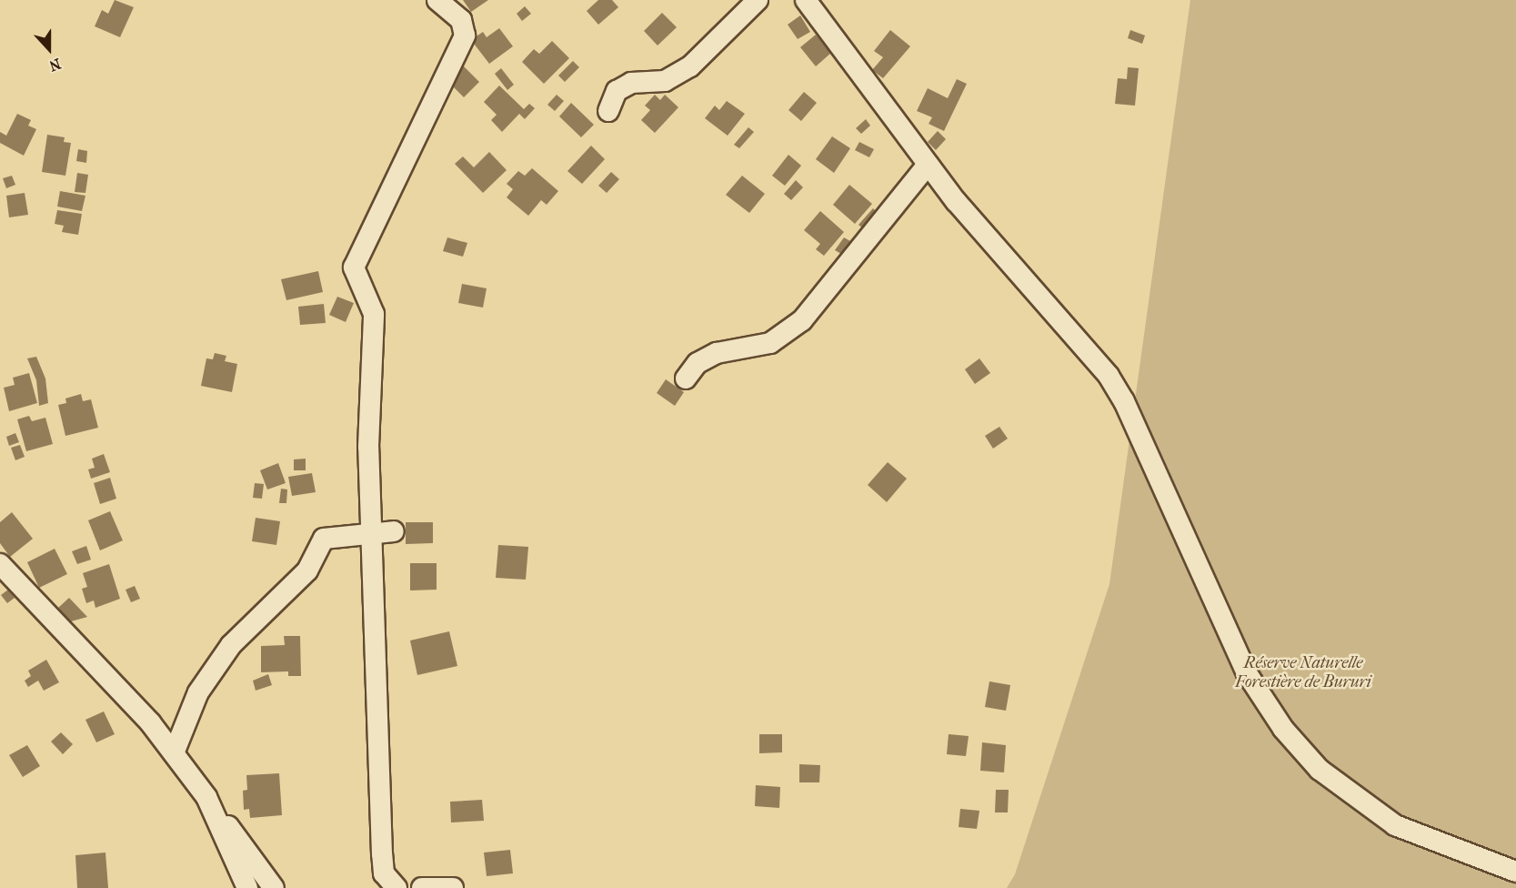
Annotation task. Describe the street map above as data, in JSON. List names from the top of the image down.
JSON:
{
  "parks": ["Réserve Naturelle Forestière de Bururi"],
  "north": "bottom"
}
